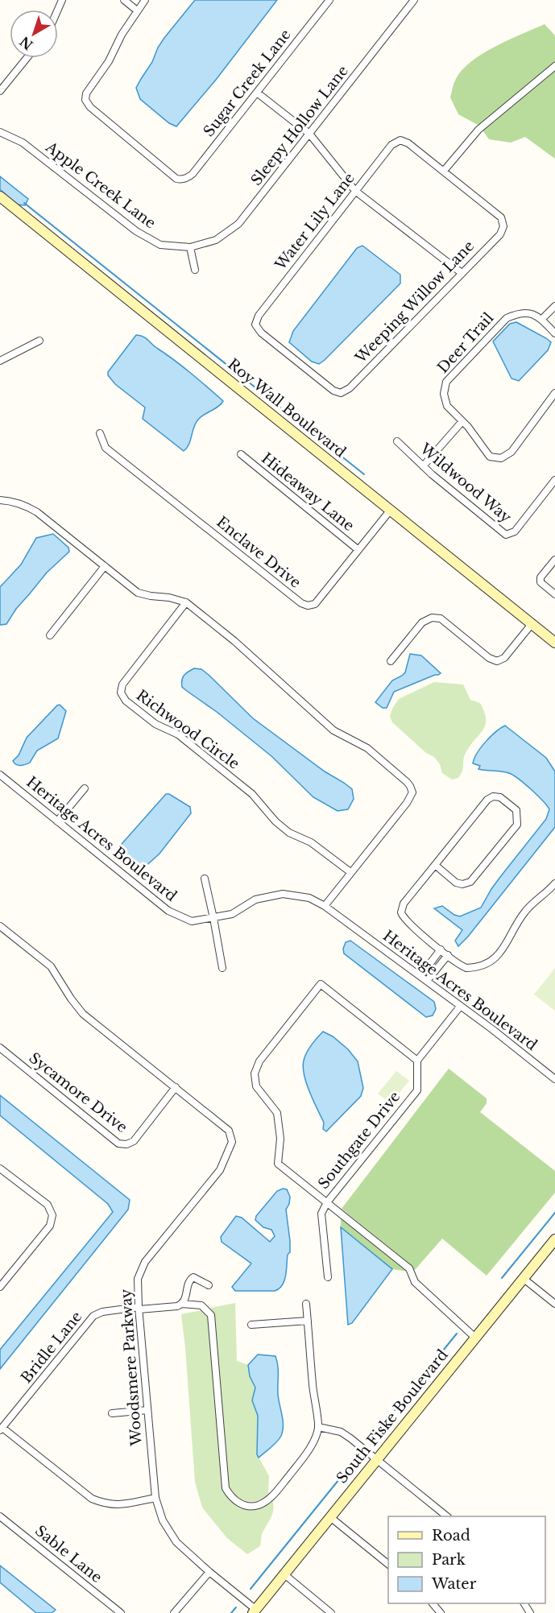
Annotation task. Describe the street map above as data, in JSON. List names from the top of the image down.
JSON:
{
  "streets": {
    "street": [
      "Sugar Creek Lane",
      "Sleepy Hollow Lane",
      "Apple Creek Lane",
      "Water Lily Lane",
      "Weeping Willow Lane",
      "Deer Trail",
      "Roy Wall Boulevard",
      "Wildwood Way",
      "Hideaway Lane",
      "Enclave Drive",
      "Richwood Circle",
      "Heritage Acres Boulevard",
      "Sycamore Drive",
      "Southgate Drive",
      "Bridle Lane",
      "Woodsmere Parkway",
      "South Fiske Boulevard",
      "Sable Lane"
    ]
  },
  "crossings": [
    ["Sleepy Hollow Lane", "Apple Creek Lane"],
    ["Water Lily Lane", "Weeping Willow Lane"],
    ["Roy Wall Boulevard", "Enclave Drive"],
    ["Hideaway Lane", "Enclave Drive"],
    ["Sycamore Drive", "Woodsmere Parkway"],
    ["Bridle Lane", "Woodsmere Parkway"],
    ["Woodsmere Parkway", "South Fiske Boulevard"]
  ],
  "legend": ["Road", "Park", "Water"],
  "north": "bottom left"
}
